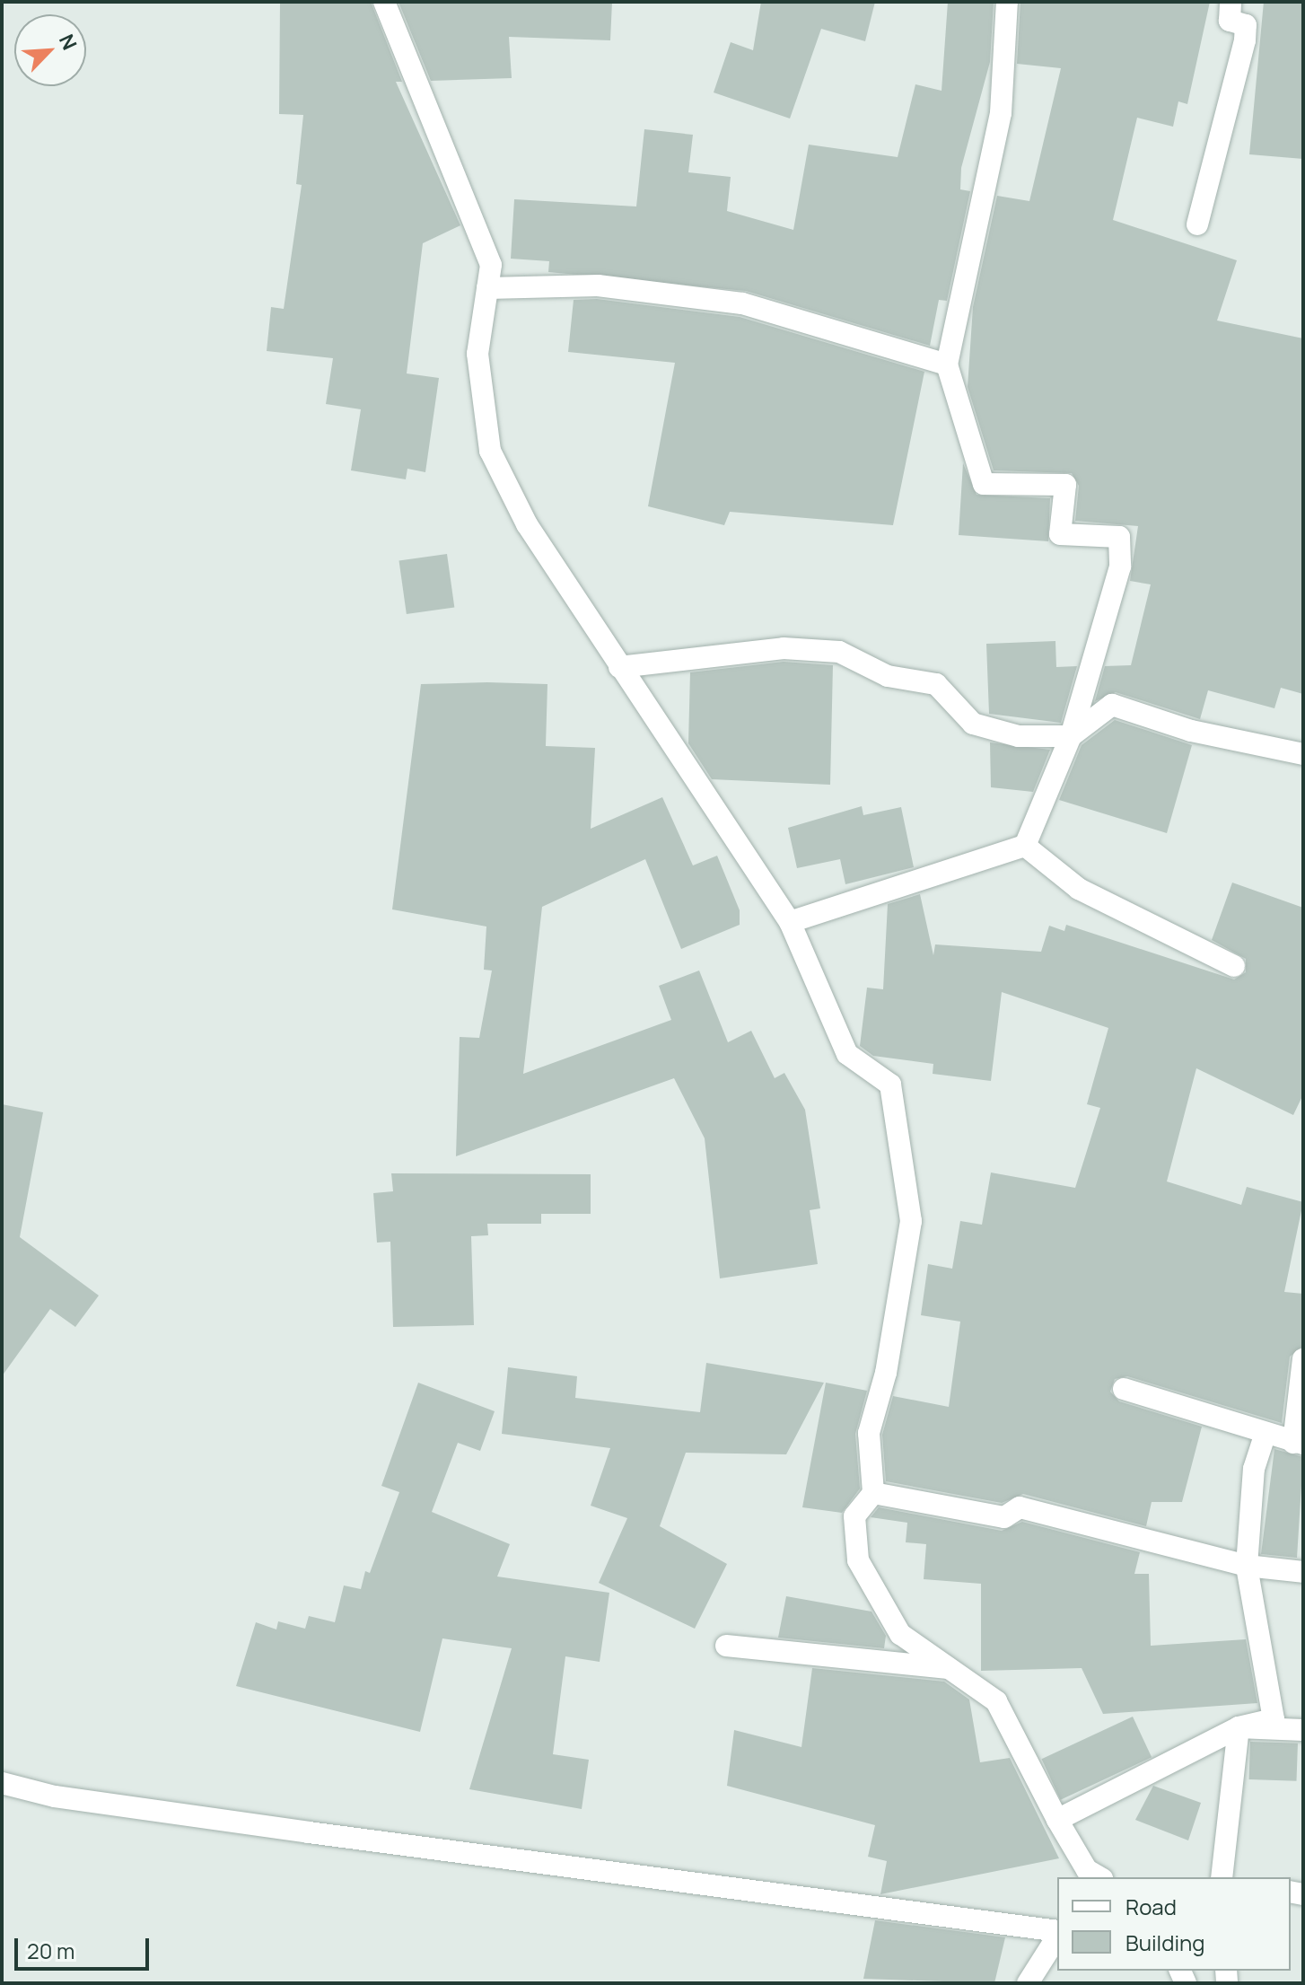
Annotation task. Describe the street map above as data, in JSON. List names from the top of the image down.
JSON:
{
  "legend": ["Road", "Building"],
  "scale_bar": "20 m",
  "north": "top right"
}
